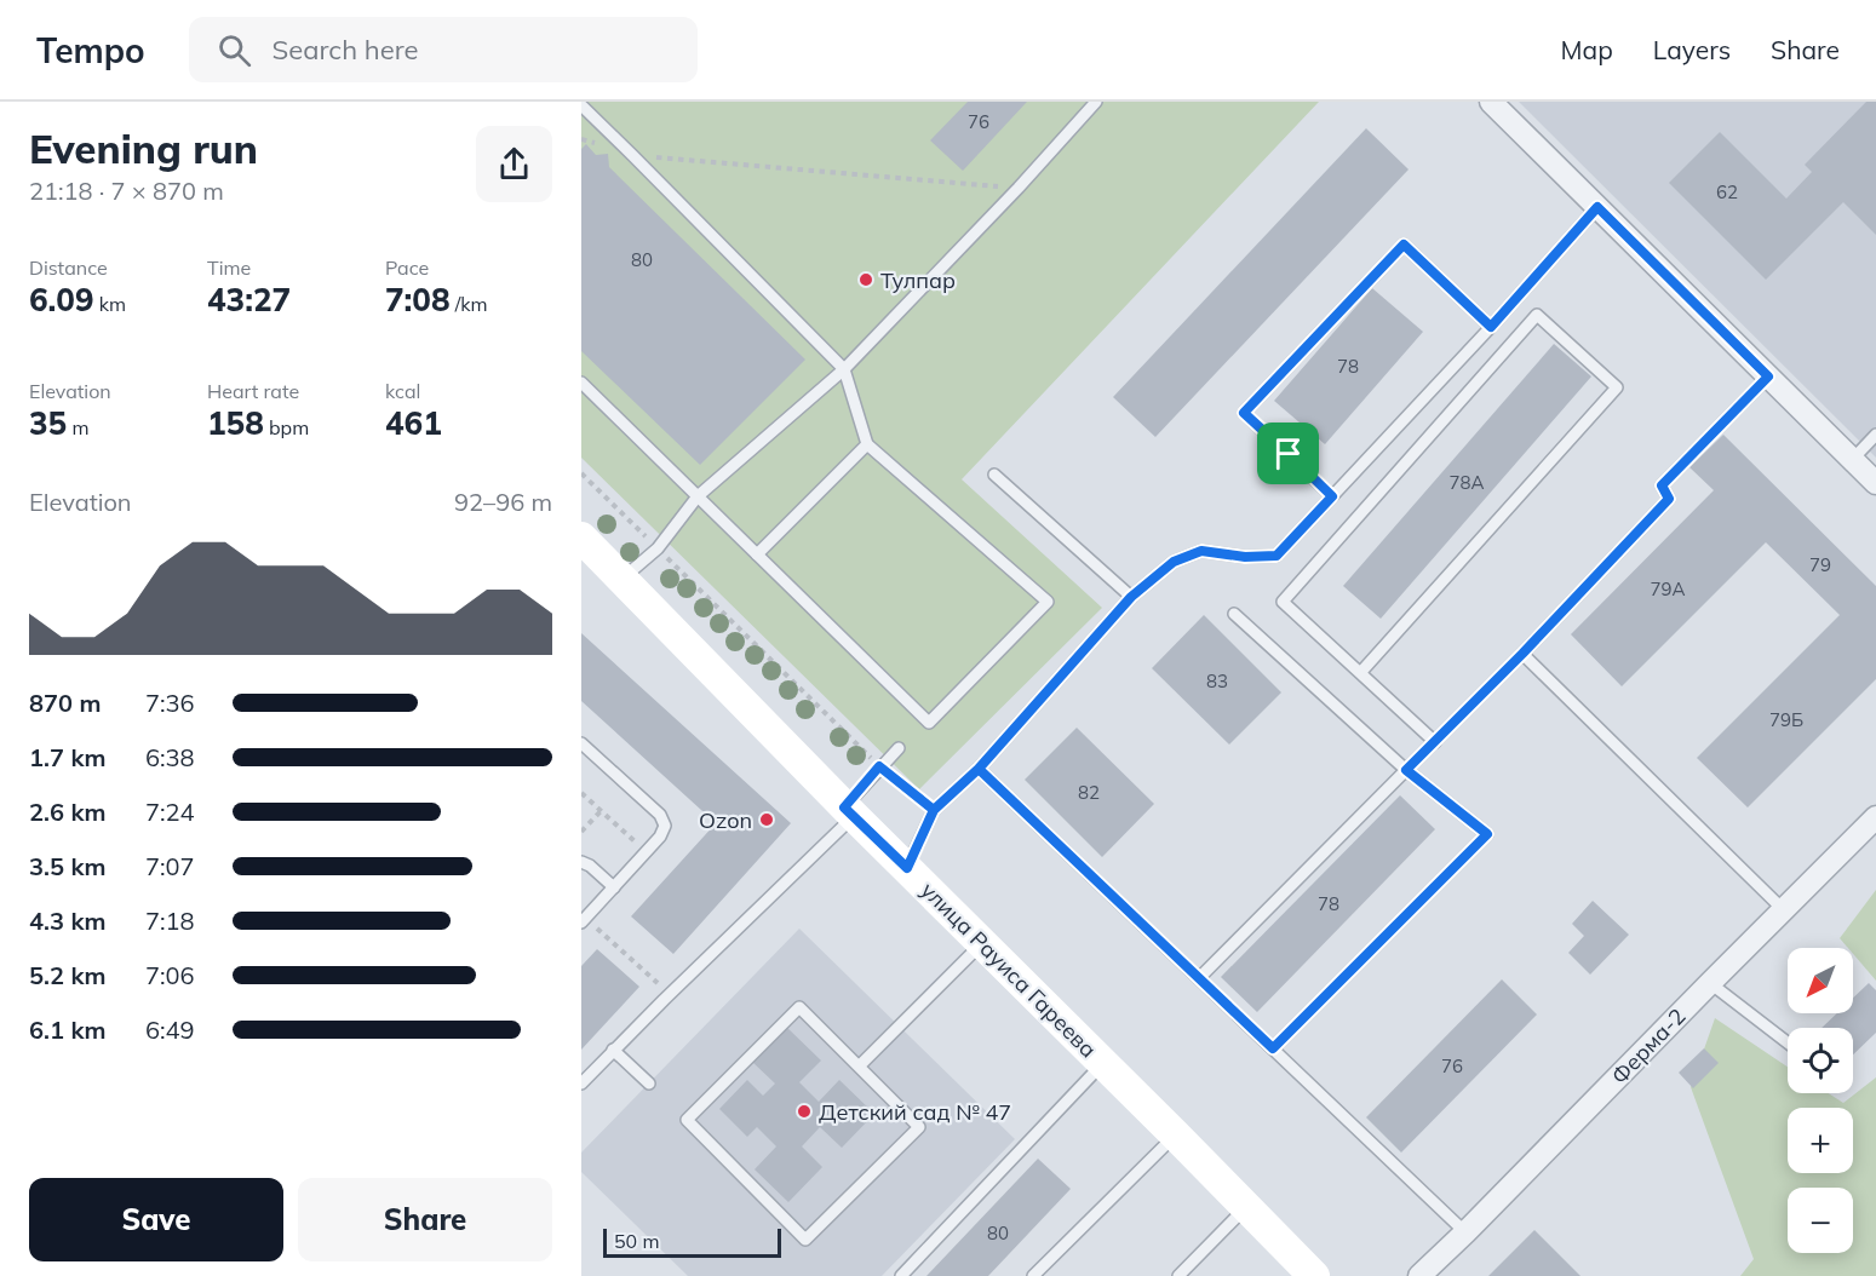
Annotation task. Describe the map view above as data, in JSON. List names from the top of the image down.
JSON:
{
  "streets": {
    "street": ["улица Рауиса Гареева", "Ферма-2"]
  },
  "places": ["Тулпар", "Ozon", "Детский сад № 47"],
  "house_numbers": [
    "76",
    "62",
    "80",
    "78",
    "78А",
    "79",
    "79А",
    "83",
    "79Б",
    "82",
    "78",
    "76",
    "80"
  ],
  "scale_bar": "50 m",
  "north": "bottom left",
  "page": {
    "header": "Tempo",
    "search": "Search here",
    "nav": ["Map", "Layers", "Share"],
    "heading": ["Evening run", "21:18 · 7 × 870 m"],
    "stats": [
      ["Distance", "6.09 km"],
      ["Time", "43:27"],
      ["Pace", "7:08 /km"],
      ["Elevation", "35 m"],
      ["Heart rate", "158 bpm"],
      ["kcal", "461"]
    ],
    "chart": ["Elevation", "92–96 m"],
    "list": [
      {
        "name": "870 m",
        "note": "7:36"
      },
      {
        "name": "1.7 km",
        "note": "6:38"
      },
      {
        "name": "2.6 km",
        "note": "7:24"
      },
      {
        "name": "3.5 km",
        "note": "7:07"
      },
      {
        "name": "4.3 km",
        "note": "7:18"
      },
      {
        "name": "5.2 km",
        "note": "7:06"
      },
      {
        "name": "6.1 km",
        "note": "6:49"
      }
    ],
    "map_buttons": ["+", "−"],
    "buttons": ["Save", "Share"],
    "scale": "50 m"
  }
}
